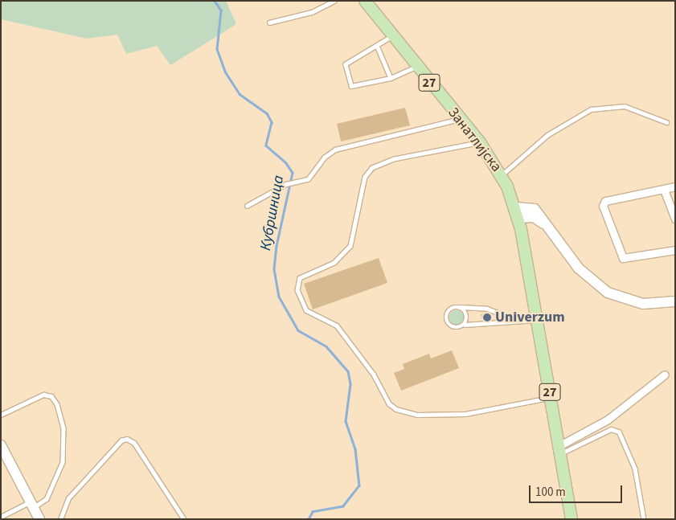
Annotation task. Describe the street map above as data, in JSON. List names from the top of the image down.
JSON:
{
  "streets": {
    "main road": ["27", "Занатлијска"]
  },
  "crossings": [
    ["27", "Занатлијска"]
  ],
  "water": ["Кубршница"],
  "places": ["Univerzum"],
  "scale_bar": "100 m"
}
